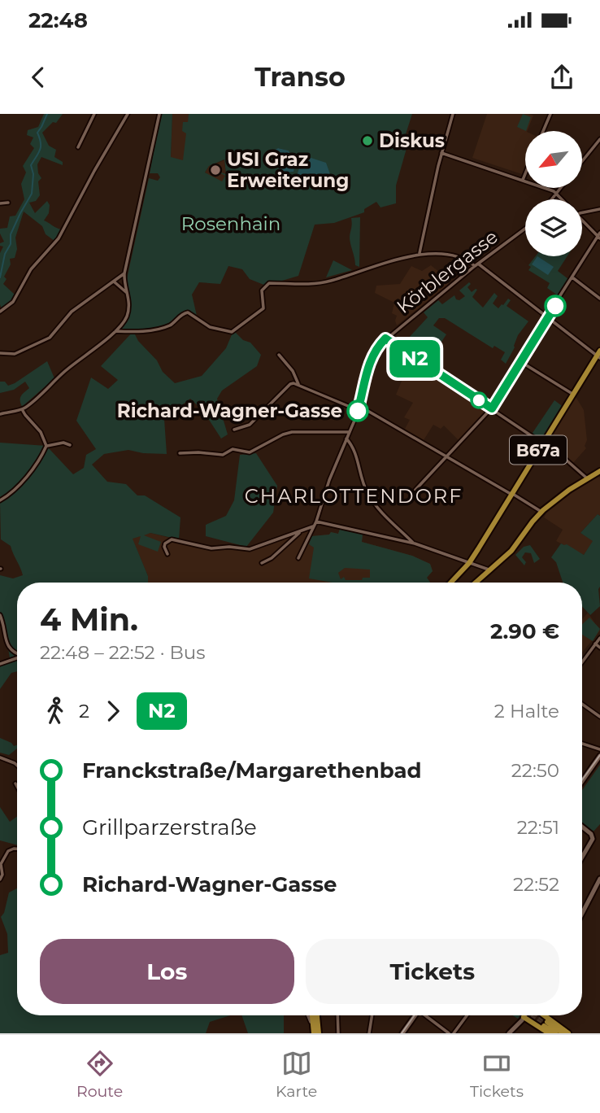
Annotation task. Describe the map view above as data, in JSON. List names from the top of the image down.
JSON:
{
  "streets": {
    "main road": ["B67a"],
    "street": ["Körblergasse"]
  },
  "districts": ["CHARLOTTENDORF"],
  "parks": ["Rosenhain"],
  "places": ["Diskus", "USI Graz Erweiterung", "Richard-Wagner-Gasse"],
  "lines": ["bus line N2"],
  "north": "bottom left",
  "page": {
    "status": "22:48",
    "header": "Transo",
    "on_map": "N2",
    "heading": ["4 Min.", "22:48 – 22:52 · Bus", "2.90 €"],
    "legs": ["2", "N2", "2 Halte"],
    "list": [
      {
        "name": "Franckstraße/Margarethenbad",
        "value": "22:50"
      },
      {
        "name": "Grillparzerstraße",
        "value": "22:51"
      },
      {
        "name": "Richard-Wagner-Gasse",
        "value": "22:52"
      }
    ],
    "buttons": ["Los", "Tickets"],
    "tabs": ["Route", "Karte", "Tickets"]
  }
}
